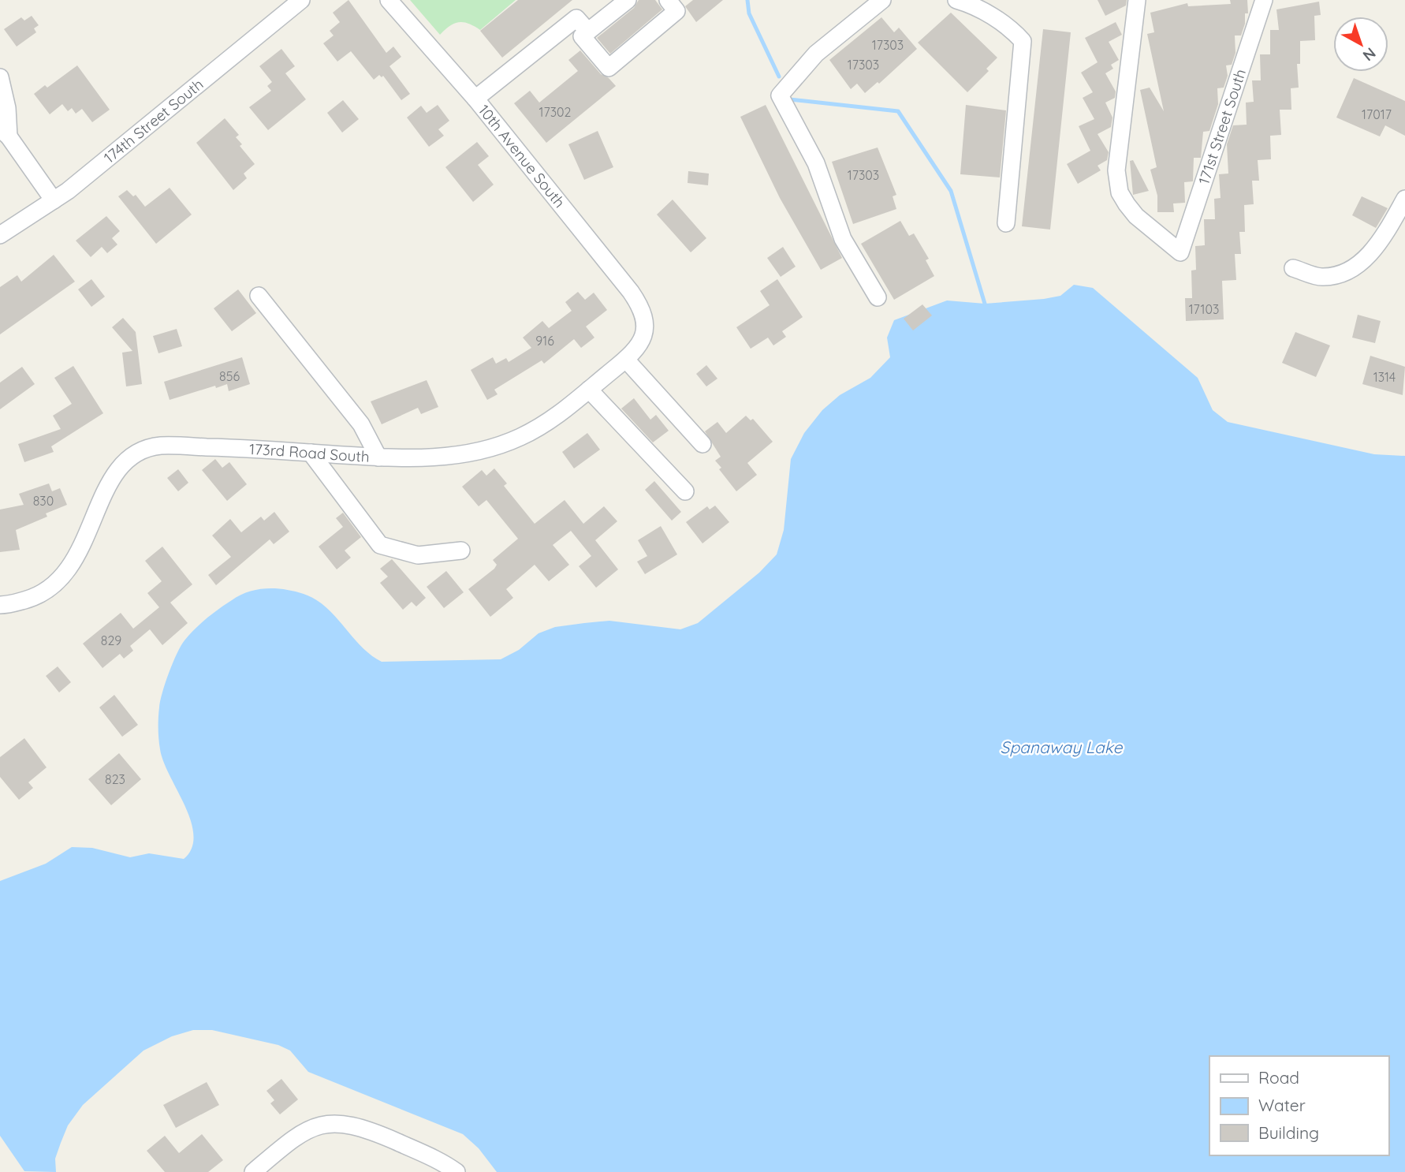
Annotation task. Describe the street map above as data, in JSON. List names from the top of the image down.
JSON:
{
  "streets": {
    "street": [
      "174th Street South",
      "171st Street South",
      "10th Avenue South",
      "173rd Road South"
    ]
  },
  "crossings": [
    ["10th Avenue South", "173rd Road South"]
  ],
  "water": ["Spanaway Lake"],
  "house_numbers": [
    "17303",
    "17303",
    "17302",
    "17017",
    "17303",
    "17103",
    "916",
    "856",
    "1314",
    "830",
    "829",
    "823"
  ],
  "legend": ["Road", "Water", "Building"],
  "north": "bottom right"
}
